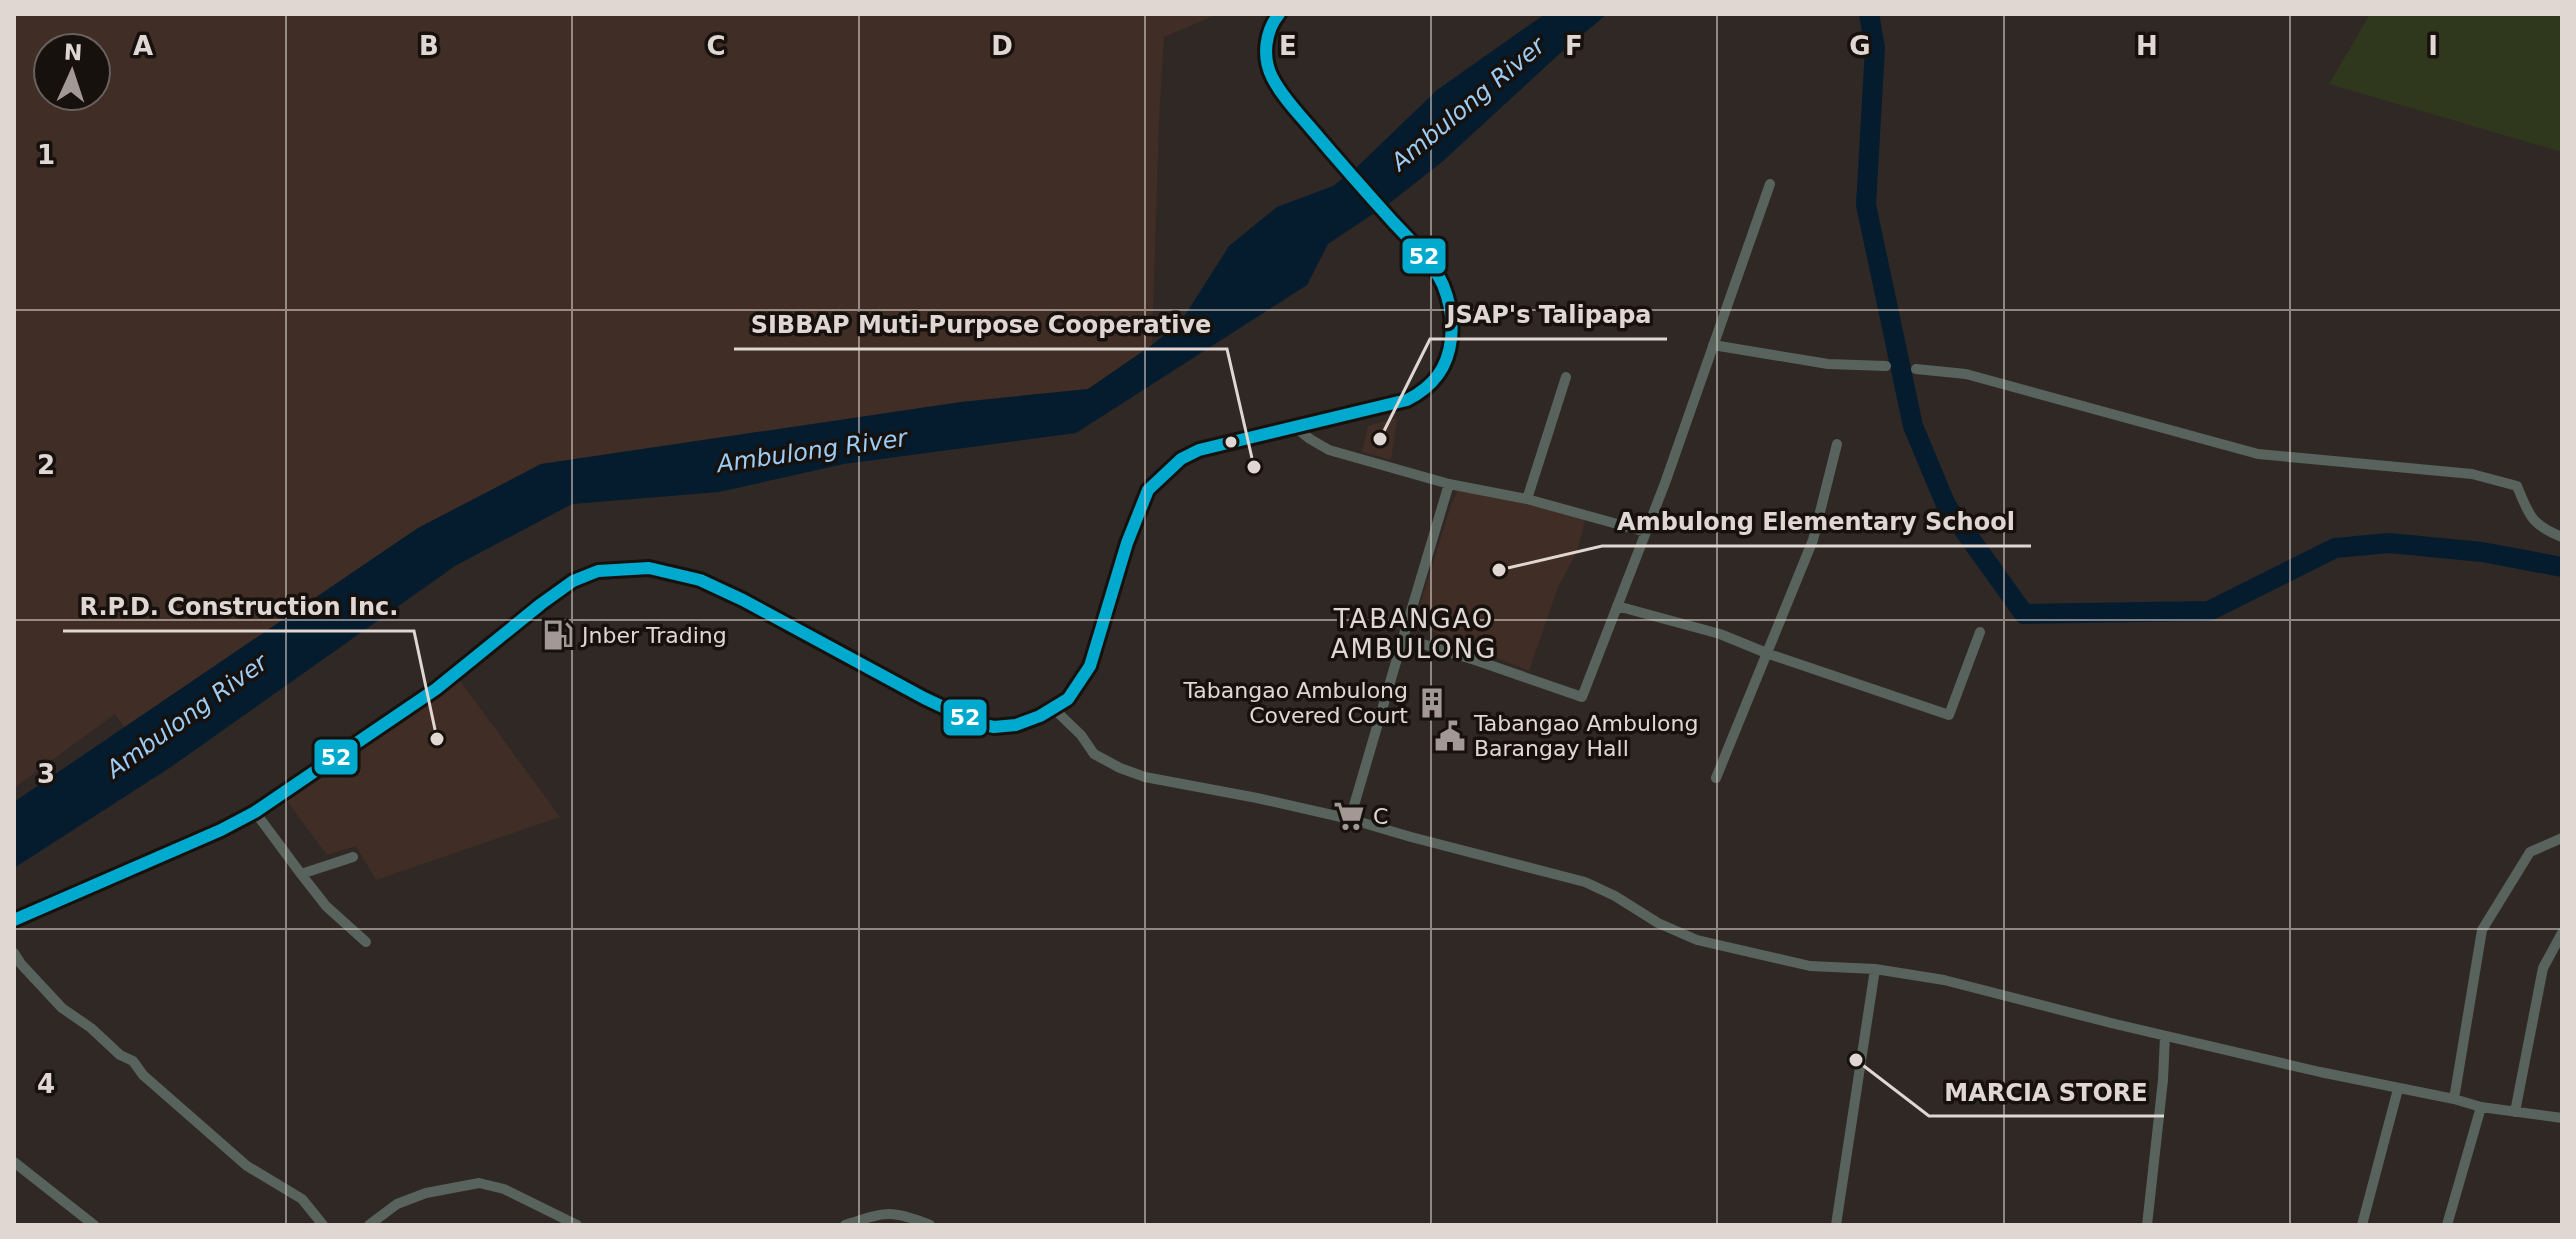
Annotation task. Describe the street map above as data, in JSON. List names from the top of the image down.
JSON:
{
  "districts": ["TABANGAO AMBULONG"],
  "water": ["Ambulong River"],
  "places": {
    "other": [
      "JSAP's Talipapa",
      "SIBBAP Muti-Purpose Cooperative",
      "Ambulong Elementary School",
      "R.P.D. Construction Inc.",
      "MARCIA STORE"
    ],
    "fuel station": ["Jnber Trading"],
    "building": ["Tabangao Ambulong Covered Court"],
    "public building": ["Tabangao Ambulong Barangay Hall"],
    "supermarket": ["C"]
  },
  "lines": ["transit line 52"],
  "north": "top",
  "grid": {
    "columns": [
      "A",
      "B",
      "C",
      "D",
      "E",
      "F",
      "G",
      "H",
      "I"
    ],
    "rows": [
      "1",
      "2",
      "3",
      "4"
    ]
  }
}
